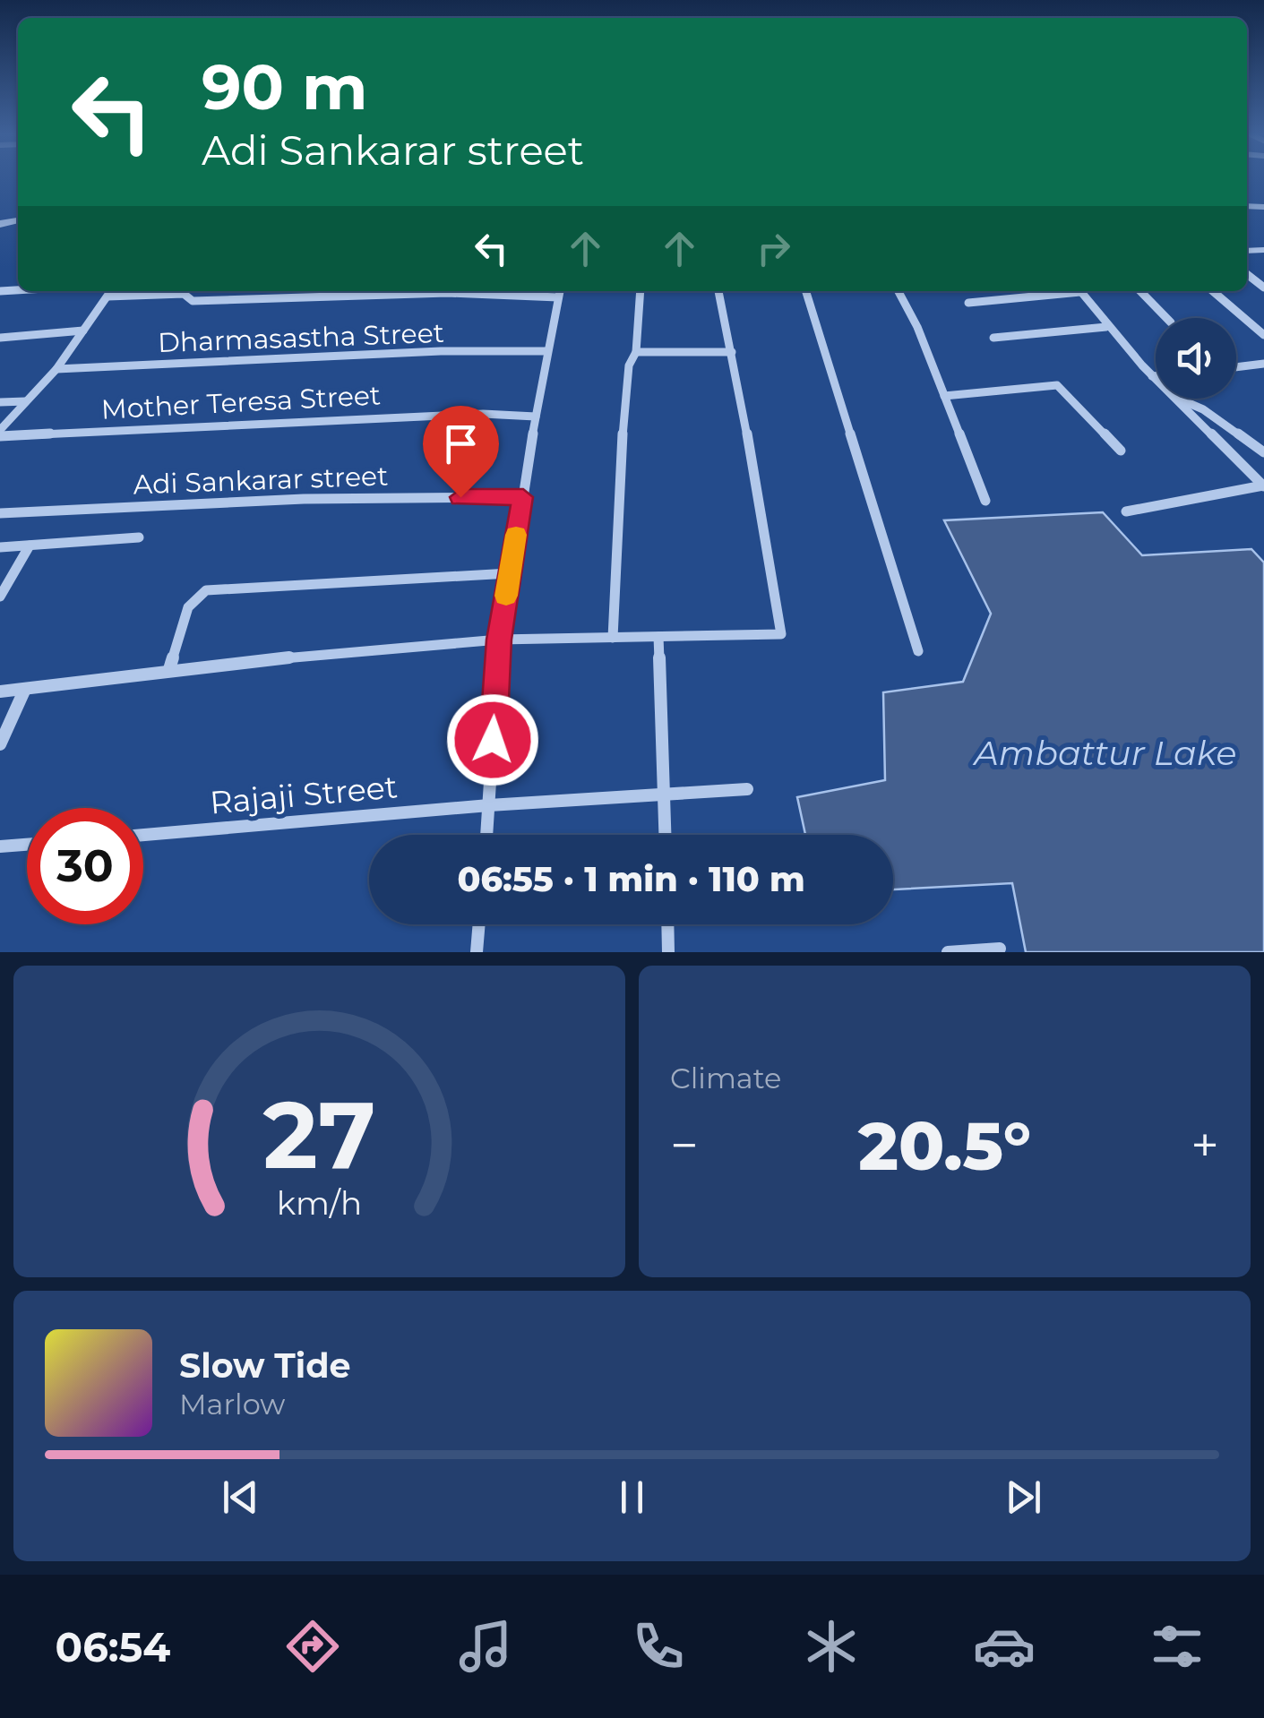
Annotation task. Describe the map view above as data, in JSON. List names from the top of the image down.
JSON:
{
  "streets": {
    "street": [
      "Dharmasastha Street",
      "Mother Teresa Street",
      "Adi Sankarar street",
      "Rajaji Street"
    ]
  },
  "water": ["Ambattur Lake"],
  "page": {
    "turn": ["90 m", "Adi Sankarar street"],
    "limit": "30",
    "trip": "06:55 · 1 min · 110 m",
    "tile": "Climate",
    "heat": ["−", "20.5°", "+"],
    "song": ["Slow Tide", "Marlow"],
    "tabs": "06:54",
    "gauge": ["27", "km/h"]
  }
}
